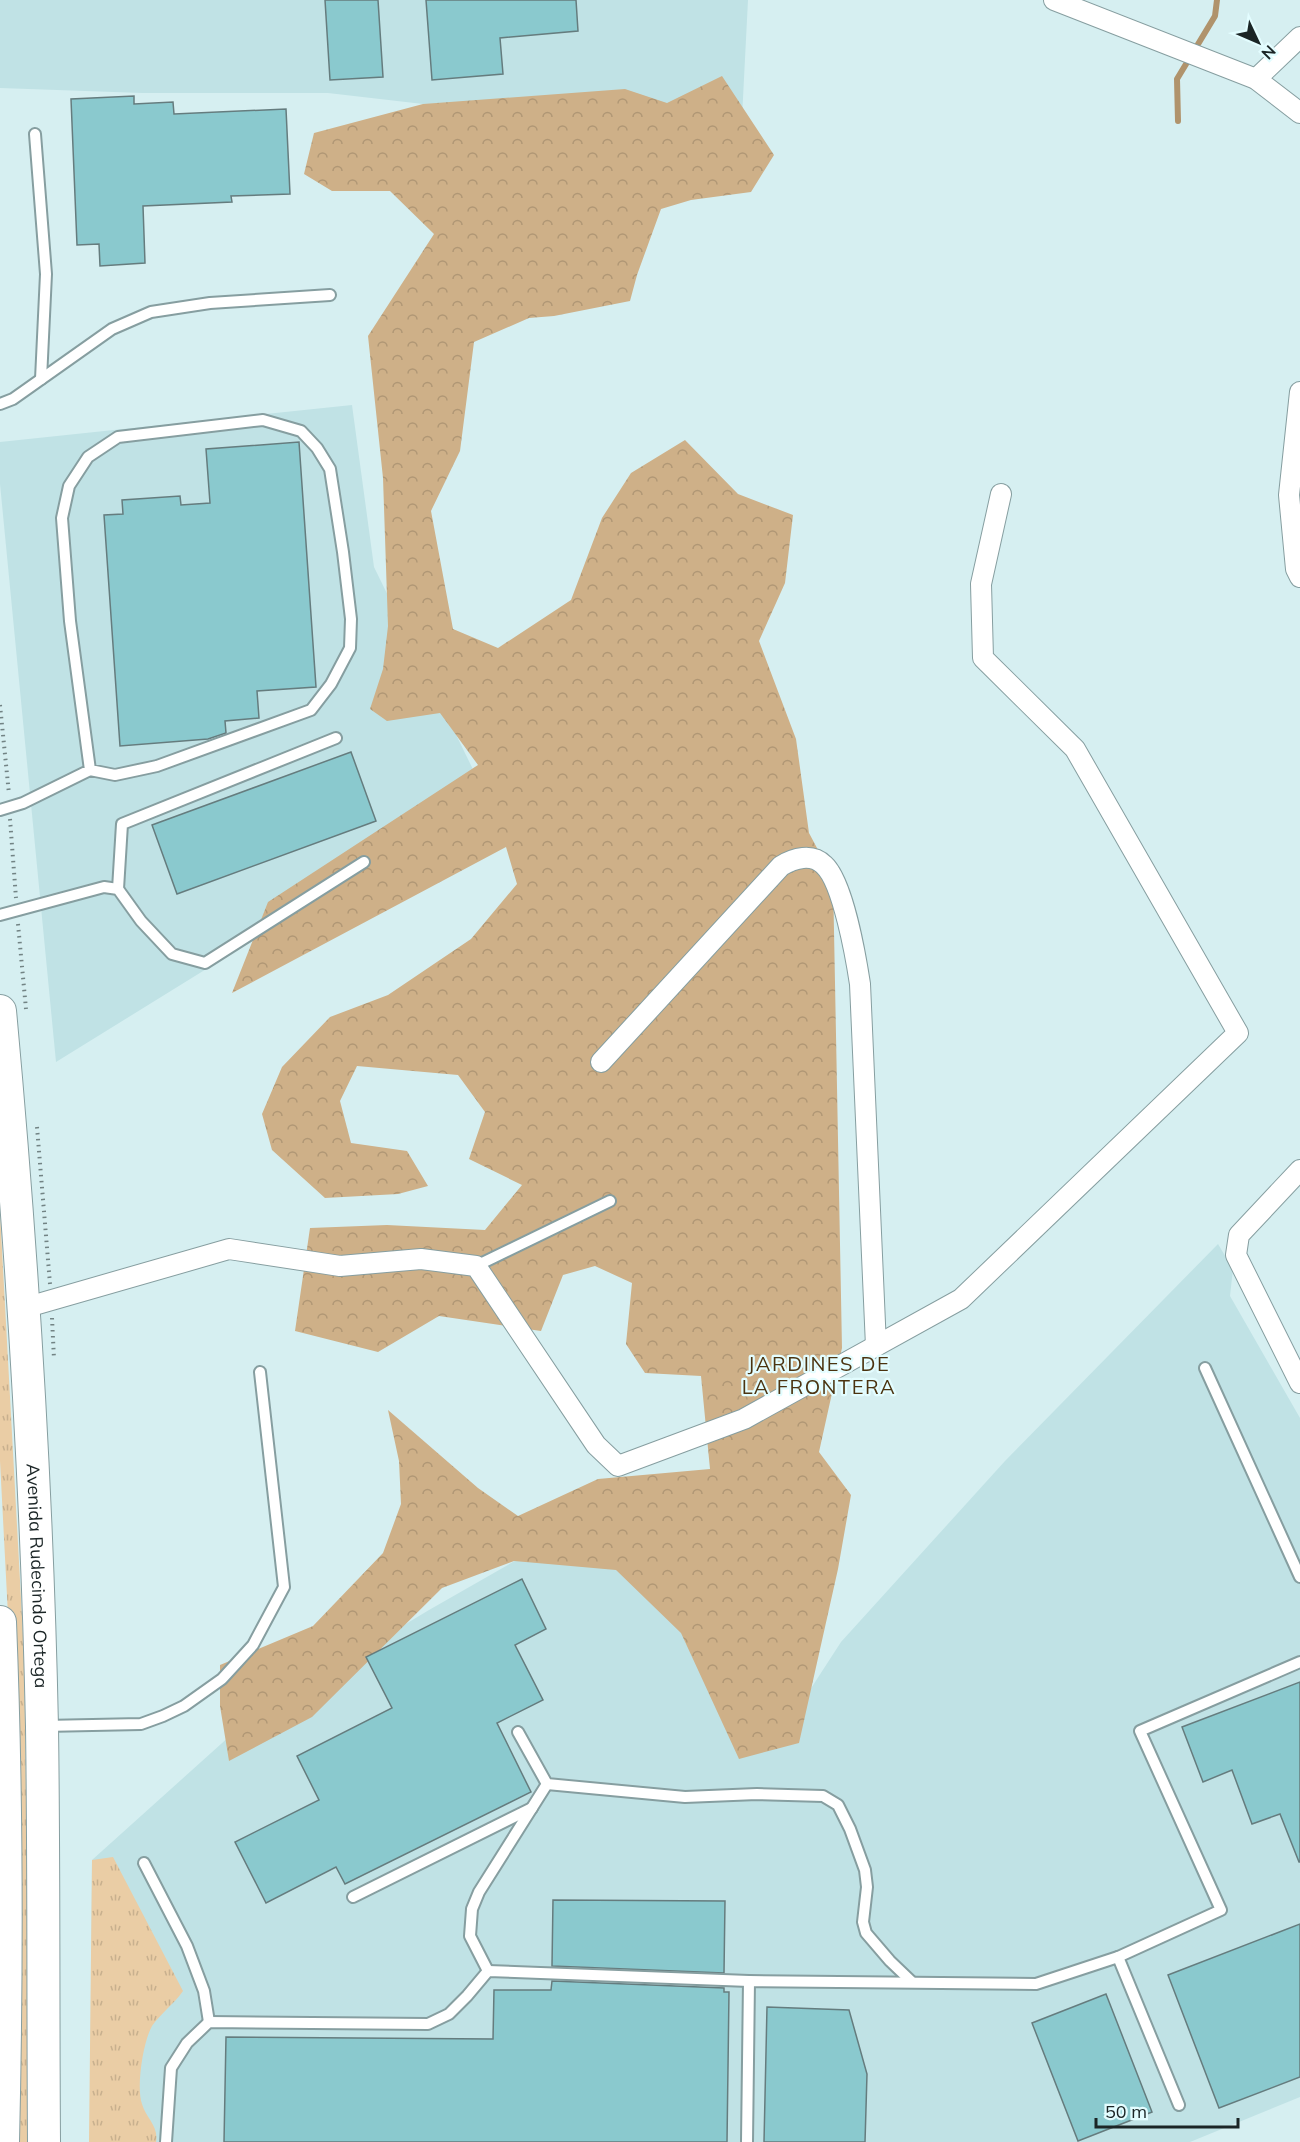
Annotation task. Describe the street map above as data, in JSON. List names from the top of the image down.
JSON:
{
  "streets": {
    "main road": ["Avenida Rudecindo Ortega"]
  },
  "districts": ["JARDINES DE LA FRONTERA"],
  "scale_bar": "50 m",
  "north": "bottom right"
}
